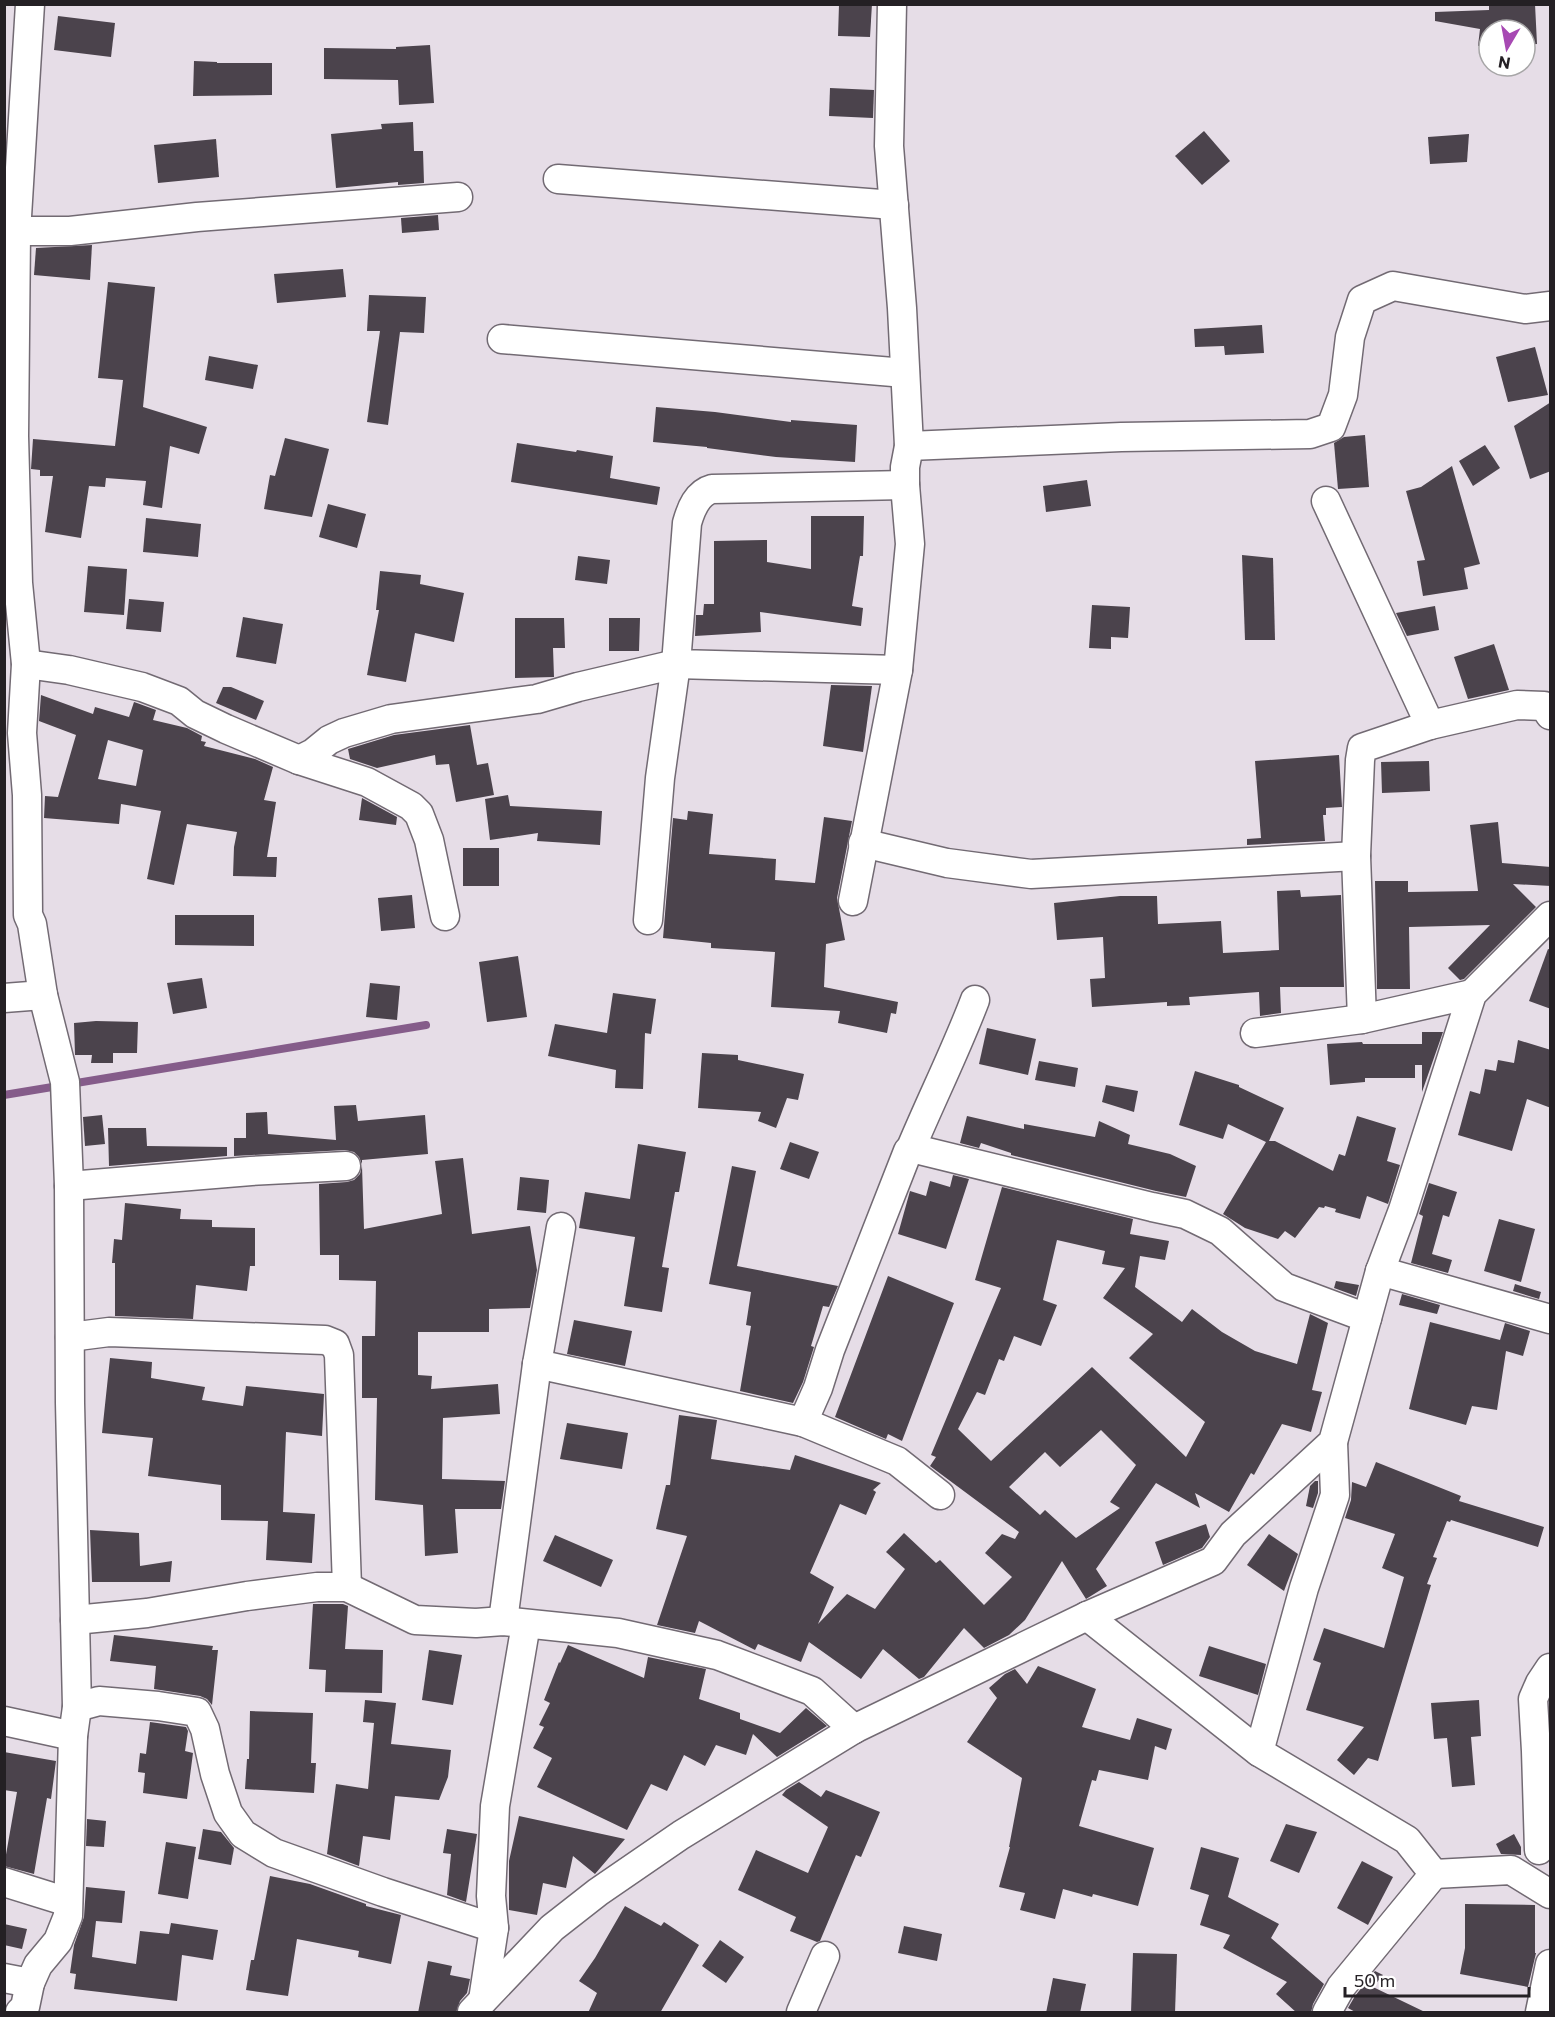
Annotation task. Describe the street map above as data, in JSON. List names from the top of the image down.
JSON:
{
  "scale_bar": "50 m",
  "north": "bottom"
}
